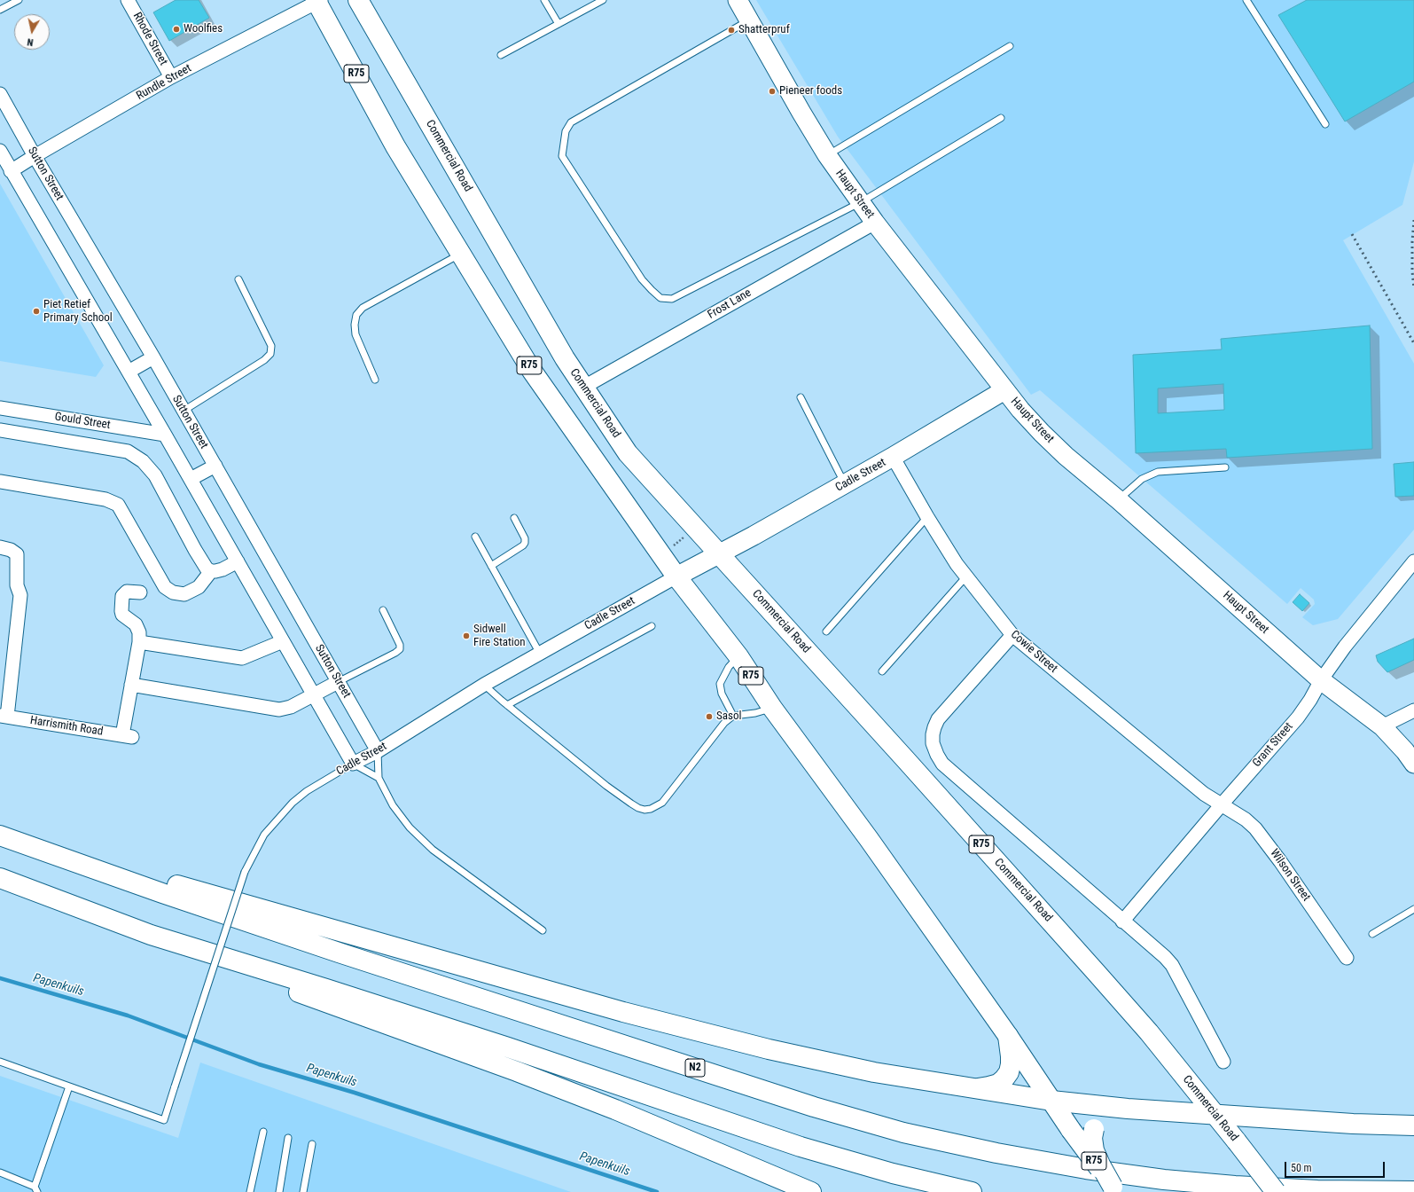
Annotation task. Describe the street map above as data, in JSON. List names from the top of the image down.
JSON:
{
  "streets": {
    "main road": ["R75", "Commercial Road", "N2"],
    "street": [
      "Rhode Street",
      "Rundle Street",
      "Sutton Street",
      "Haupt Street",
      "Frost Lane",
      "Gould Street",
      "Cadle Street",
      "Cowie Street",
      "Harrismith Road",
      "Grant Street",
      "Wilson Street"
    ]
  },
  "crossings": [
    ["Rhode Street", "Rundle Street"],
    ["R75", "Rundle Street"],
    ["R75", "Cadle Street"],
    ["Rundle Street", "Sutton Street"],
    ["Commercial Road", "Frost Lane"],
    ["Commercial Road", "Cadle Street"],
    ["Sutton Street", "Cadle Street"],
    ["Haupt Street", "Frost Lane"],
    ["Haupt Street", "Cadle Street"],
    ["Haupt Street", "Grant Street"],
    ["Cadle Street", "Cowie Street"],
    ["Cowie Street", "Grant Street"],
    ["Cowie Street", "Wilson Street"],
    ["Grant Street", "Wilson Street"]
  ],
  "water": ["Papenkuils"],
  "places": [
    "Woolfies",
    "Shatterpruf",
    "Pieneer foods",
    "Piet Retief Primary School",
    "Sidwell Fire Station",
    "Sasol"
  ],
  "scale_bar": "50 m",
  "north": "bottom"
}
